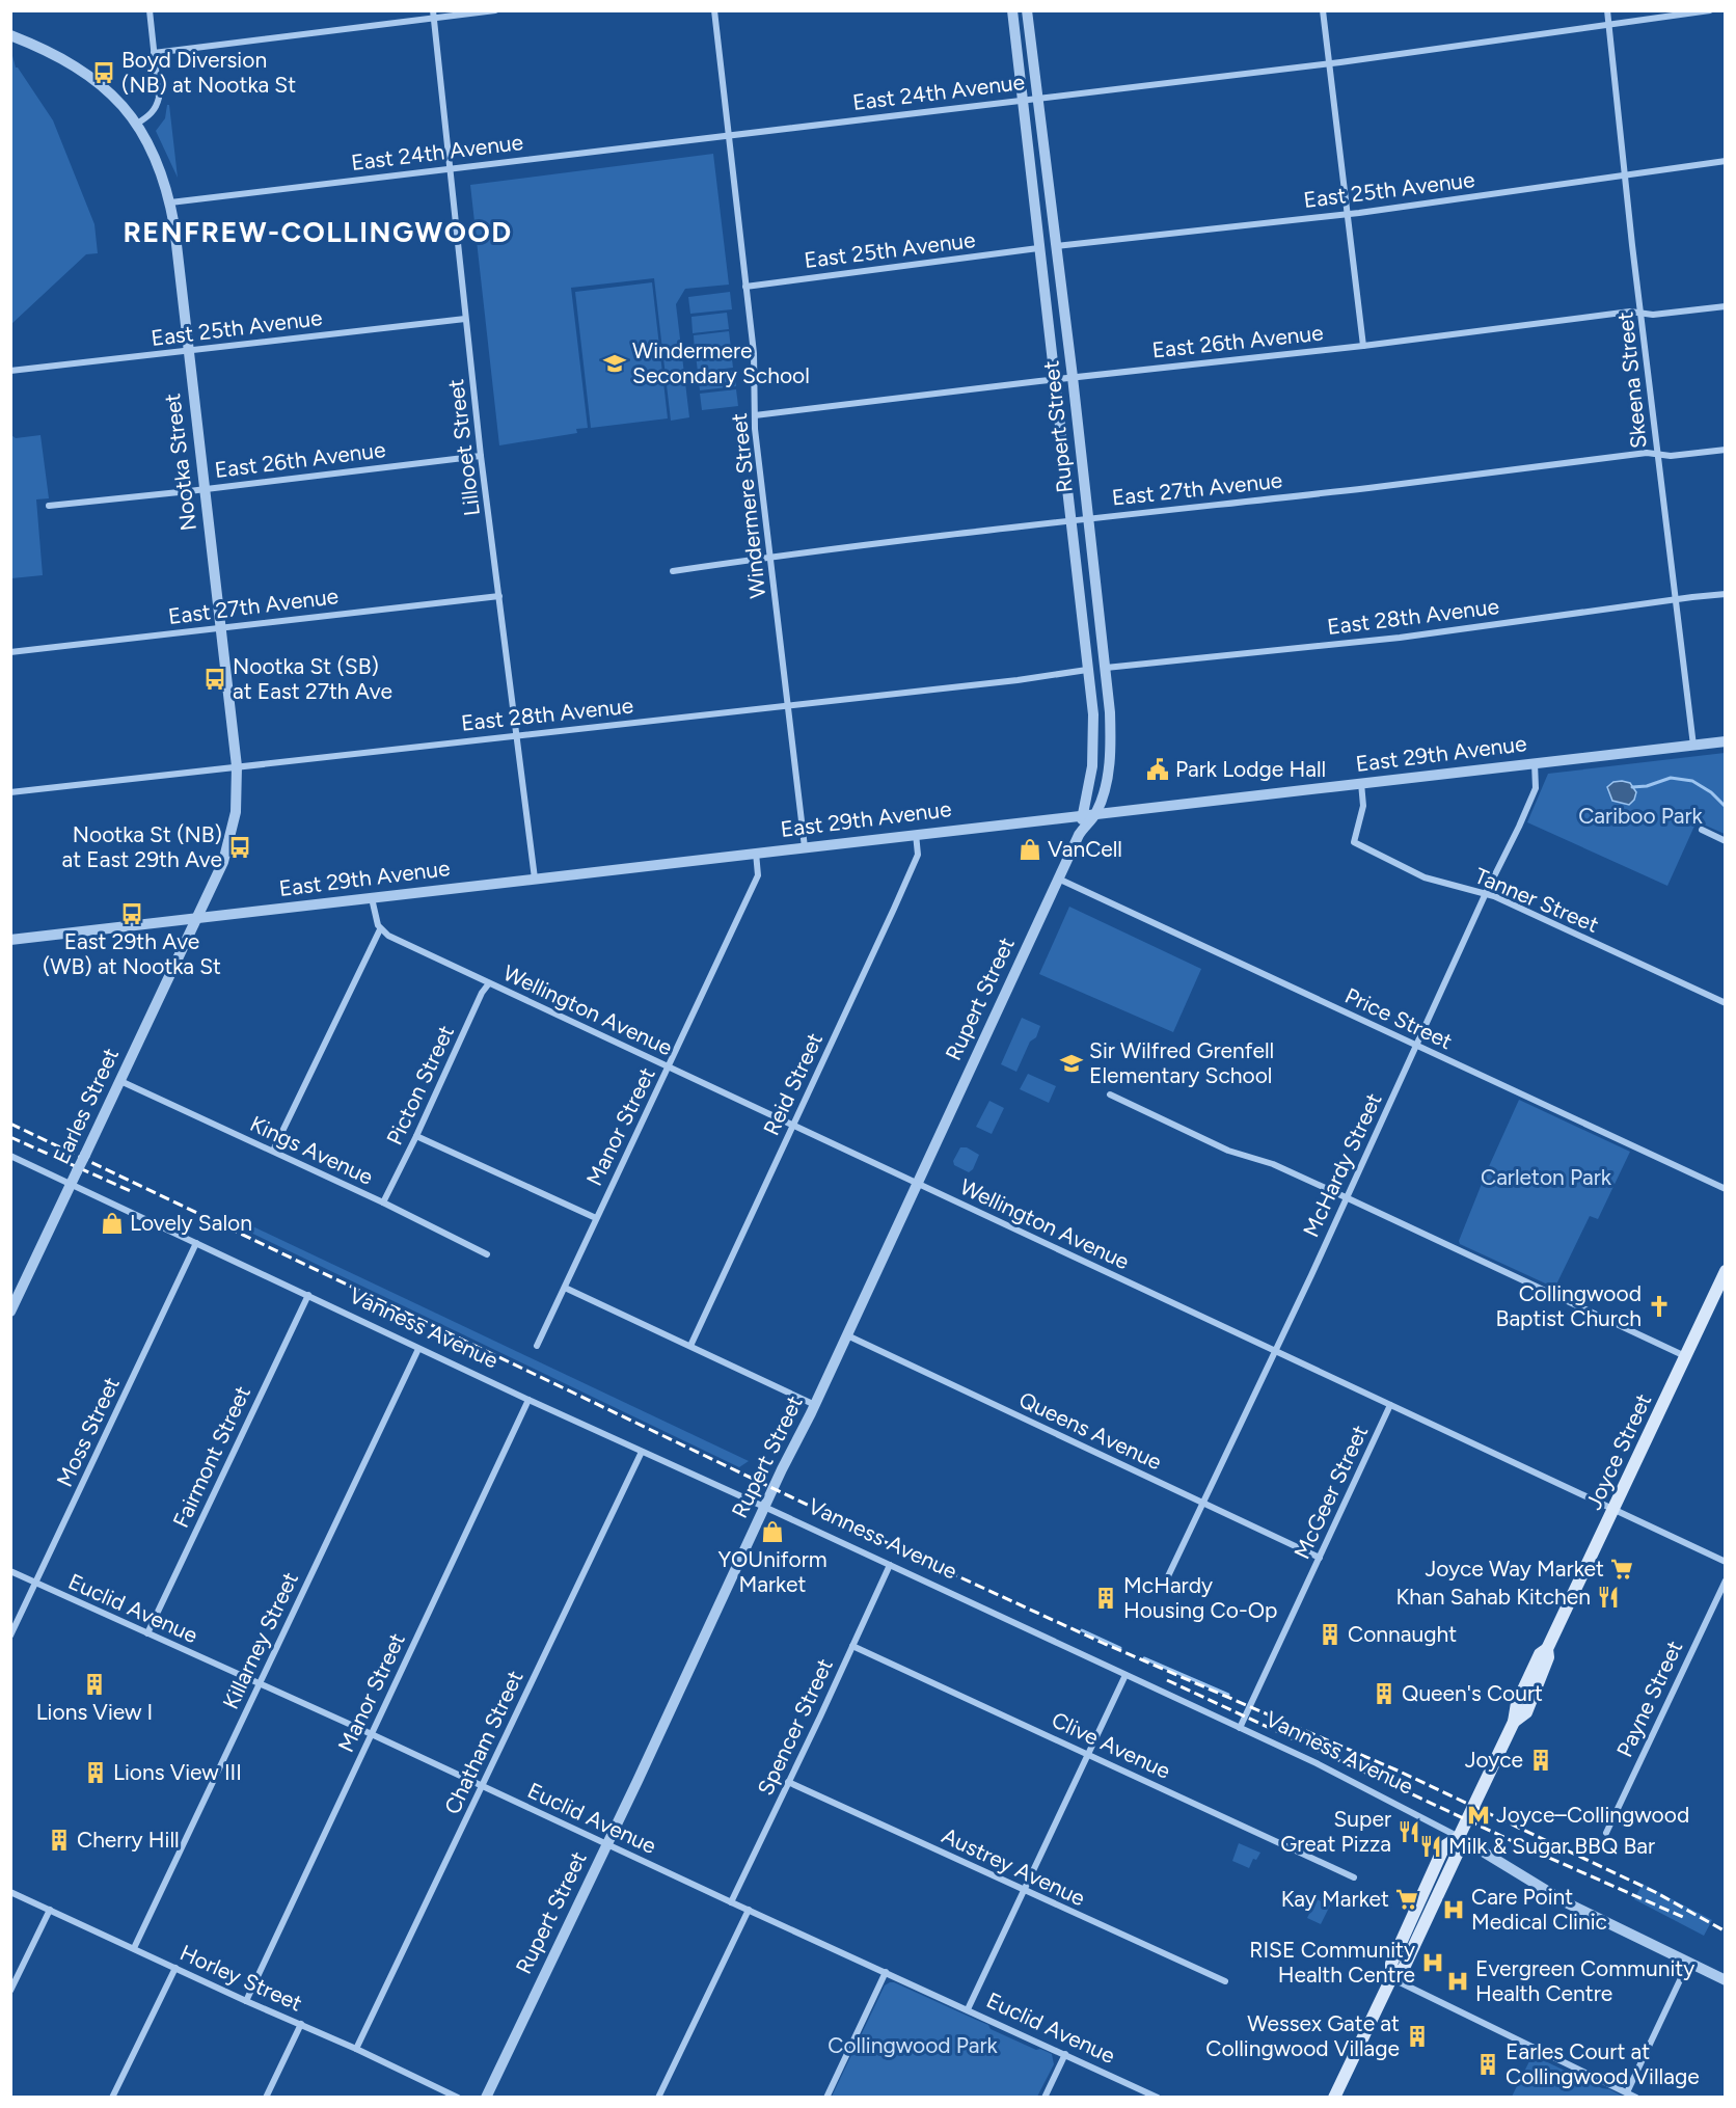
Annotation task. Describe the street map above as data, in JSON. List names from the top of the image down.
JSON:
{
  "streets": {
    "main road": ["Joyce Street"],
    "street": [
      "East 24th Avenue",
      "East 25th Avenue",
      "East 26th Avenue",
      "Skeena Street",
      "Rupert Street",
      "Lillooet Street",
      "Nootka Street",
      "East 27th Avenue",
      "Windermere Street",
      "East 28th Avenue",
      "East 29th Avenue",
      "Tanner Street",
      "Wellington Avenue",
      "Price Street",
      "Reid Street",
      "Picton Street",
      "Earles Street",
      "Manor Street",
      "Kings Avenue",
      "McHardy Street",
      "Vanness Avenue",
      "Queens Avenue",
      "Moss Street",
      "Fairmont Street",
      "McGeer Street",
      "Euclid Avenue",
      "Killarney Street",
      "Payne Street",
      "Spencer Street",
      "Chatham Street",
      "Clive Avenue",
      "Austrey Avenue",
      "Horley Street"
    ]
  },
  "crossings": [
    ["East 24th Avenue", "Skeena Street"],
    ["East 24th Avenue", "Rupert Street"],
    ["East 24th Avenue", "Lillooet Street"],
    ["East 24th Avenue", "Nootka Street"],
    ["East 24th Avenue", "Windermere Street"],
    ["East 25th Avenue", "Skeena Street"],
    ["East 25th Avenue", "Rupert Street"],
    ["East 25th Avenue", "Lillooet Street"],
    ["East 25th Avenue", "Nootka Street"],
    ["East 25th Avenue", "Windermere Street"],
    ["East 26th Avenue", "Skeena Street"],
    ["East 26th Avenue", "Rupert Street"],
    ["East 26th Avenue", "Lillooet Street"],
    ["East 26th Avenue", "Nootka Street"],
    ["East 26th Avenue", "Windermere Street"],
    ["Skeena Street", "East 27th Avenue"],
    ["Skeena Street", "East 28th Avenue"],
    ["Skeena Street", "East 29th Avenue"],
    ["Rupert Street", "East 27th Avenue"],
    ["Rupert Street", "East 28th Avenue"],
    ["Rupert Street", "East 29th Avenue"],
    ["Rupert Street", "Wellington Avenue"],
    ["Rupert Street", "Price Street"],
    ["Rupert Street", "Vanness Avenue"],
    ["Rupert Street", "Queens Avenue"],
    ["Rupert Street", "Euclid Avenue"],
    ["Lillooet Street", "East 27th Avenue"],
    ["Lillooet Street", "East 28th Avenue"],
    ["Lillooet Street", "East 29th Avenue"],
    ["Nootka Street", "East 27th Avenue"],
    ["Nootka Street", "East 28th Avenue"],
    ["Nootka Street", "East 29th Avenue"],
    ["Nootka Street", "Earles Street"],
    ["East 27th Avenue", "Windermere Street"],
    ["Windermere Street", "East 28th Avenue"],
    ["Windermere Street", "East 29th Avenue"],
    ["East 29th Avenue", "Tanner Street"],
    ["East 29th Avenue", "Reid Street"],
    ["East 29th Avenue", "Earles Street"],
    ["East 29th Avenue", "Manor Street"],
    ["East 29th Avenue", "McHardy Street"],
    ["Tanner Street", "McHardy Street"],
    ["Wellington Avenue", "Reid Street"],
    ["Wellington Avenue", "Picton Street"],
    ["Wellington Avenue", "Manor Street"],
    ["Wellington Avenue", "McHardy Street"],
    ["Wellington Avenue", "Joyce Street"],
    ["Wellington Avenue", "McGeer Street"],
    ["Price Street", "McHardy Street"],
    ["Picton Street", "Kings Avenue"],
    ["Earles Street", "Kings Avenue"],
    ["Earles Street", "Vanness Avenue"],
    ["Manor Street", "Vanness Avenue"],
    ["Manor Street", "Euclid Avenue"],
    ["Manor Street", "Horley Street"],
    ["McHardy Street", "Queens Avenue"],
    ["Vanness Avenue", "Moss Street"],
    ["Vanness Avenue", "Joyce Street"],
    ["Vanness Avenue", "Fairmont Street"],
    ["Vanness Avenue", "McGeer Street"],
    ["Vanness Avenue", "Killarney Street"],
    ["Vanness Avenue", "Spencer Street"],
    ["Vanness Avenue", "Chatham Street"],
    ["Queens Avenue", "McGeer Street"],
    ["Moss Street", "Euclid Avenue"],
    ["Fairmont Street", "Euclid Avenue"],
    ["Euclid Avenue", "Killarney Street"],
    ["Euclid Avenue", "Spencer Street"],
    ["Euclid Avenue", "Chatham Street"],
    ["Killarney Street", "Horley Street"],
    ["Spencer Street", "Clive Avenue"],
    ["Spencer Street", "Austrey Avenue"],
    ["Chatham Street", "Horley Street"]
  ],
  "districts": ["RENFREW-COLLINGWOOD"],
  "parks": ["Cariboo Park", "Carleton Park", "Collingwood Park"],
  "places": {
    "bus stop": [
      "Boyd Diversion (NB) at Nootka St",
      "Nootka St (SB) at East 27th Ave",
      "Nootka St (NB) at East 29th Ave",
      "East 29th Ave (WB) at Nootka St"
    ],
    "school or university": ["Windermere Secondary School", "Sir Wilfred Grenfell Elementary School"],
    "public building": ["Park Lodge Hall"],
    "shop": ["VanCell", "Lovely Salon", "YOUniform Market"],
    "church": ["Collingwood Baptist Church"],
    "supermarket": ["Joyce Way Market", "Kay Market"],
    "restaurant": ["Khan Sahab Kitchen", "Super Great Pizza", "Milk & Sugar BBQ Bar"],
    "building": [
      "McHardy Housing Co-Op",
      "Connaught",
      "Lions View I",
      "Queen's Court",
      "Joyce",
      "Lions View III",
      "Cherry Hill",
      "Wessex Gate at Collingwood Village",
      "Earles Court at Collingwood Village"
    ],
    "metro station": ["Joyce–Collingwood"],
    "hospital": ["Care Point Medical Clinic", "RISE Community Health Centre", "Evergreen Community Health Centre"]
  }
}
